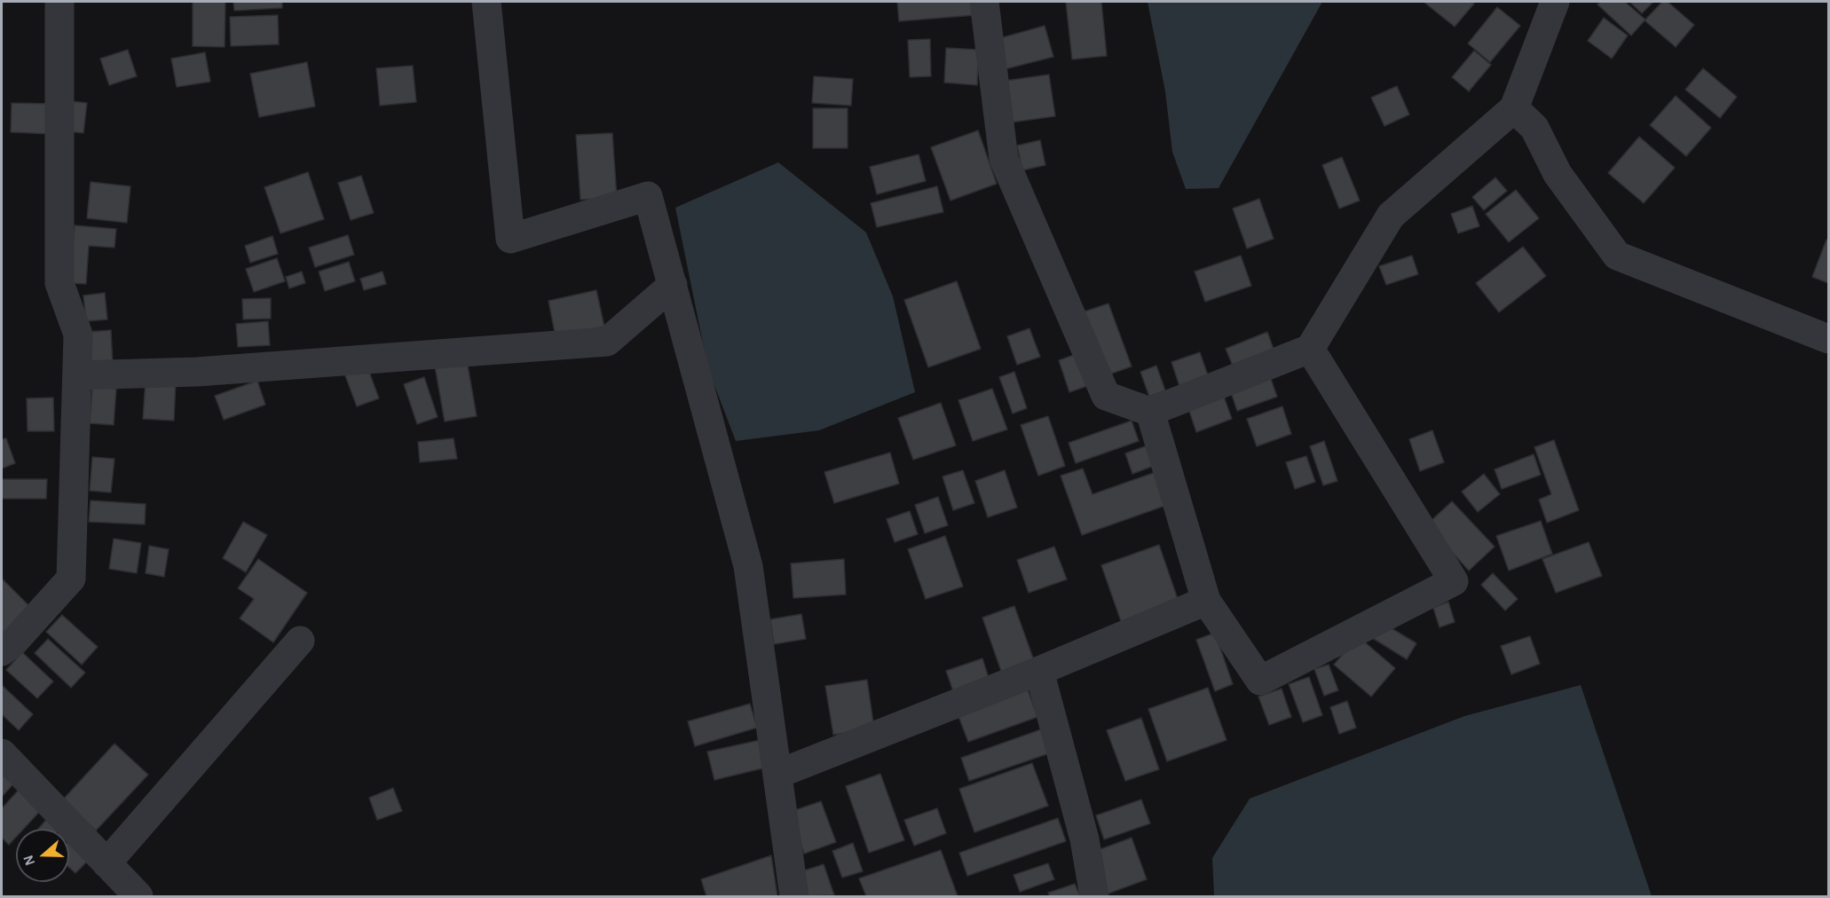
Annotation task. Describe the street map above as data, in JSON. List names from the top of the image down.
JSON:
{
  "north": "left"
}
